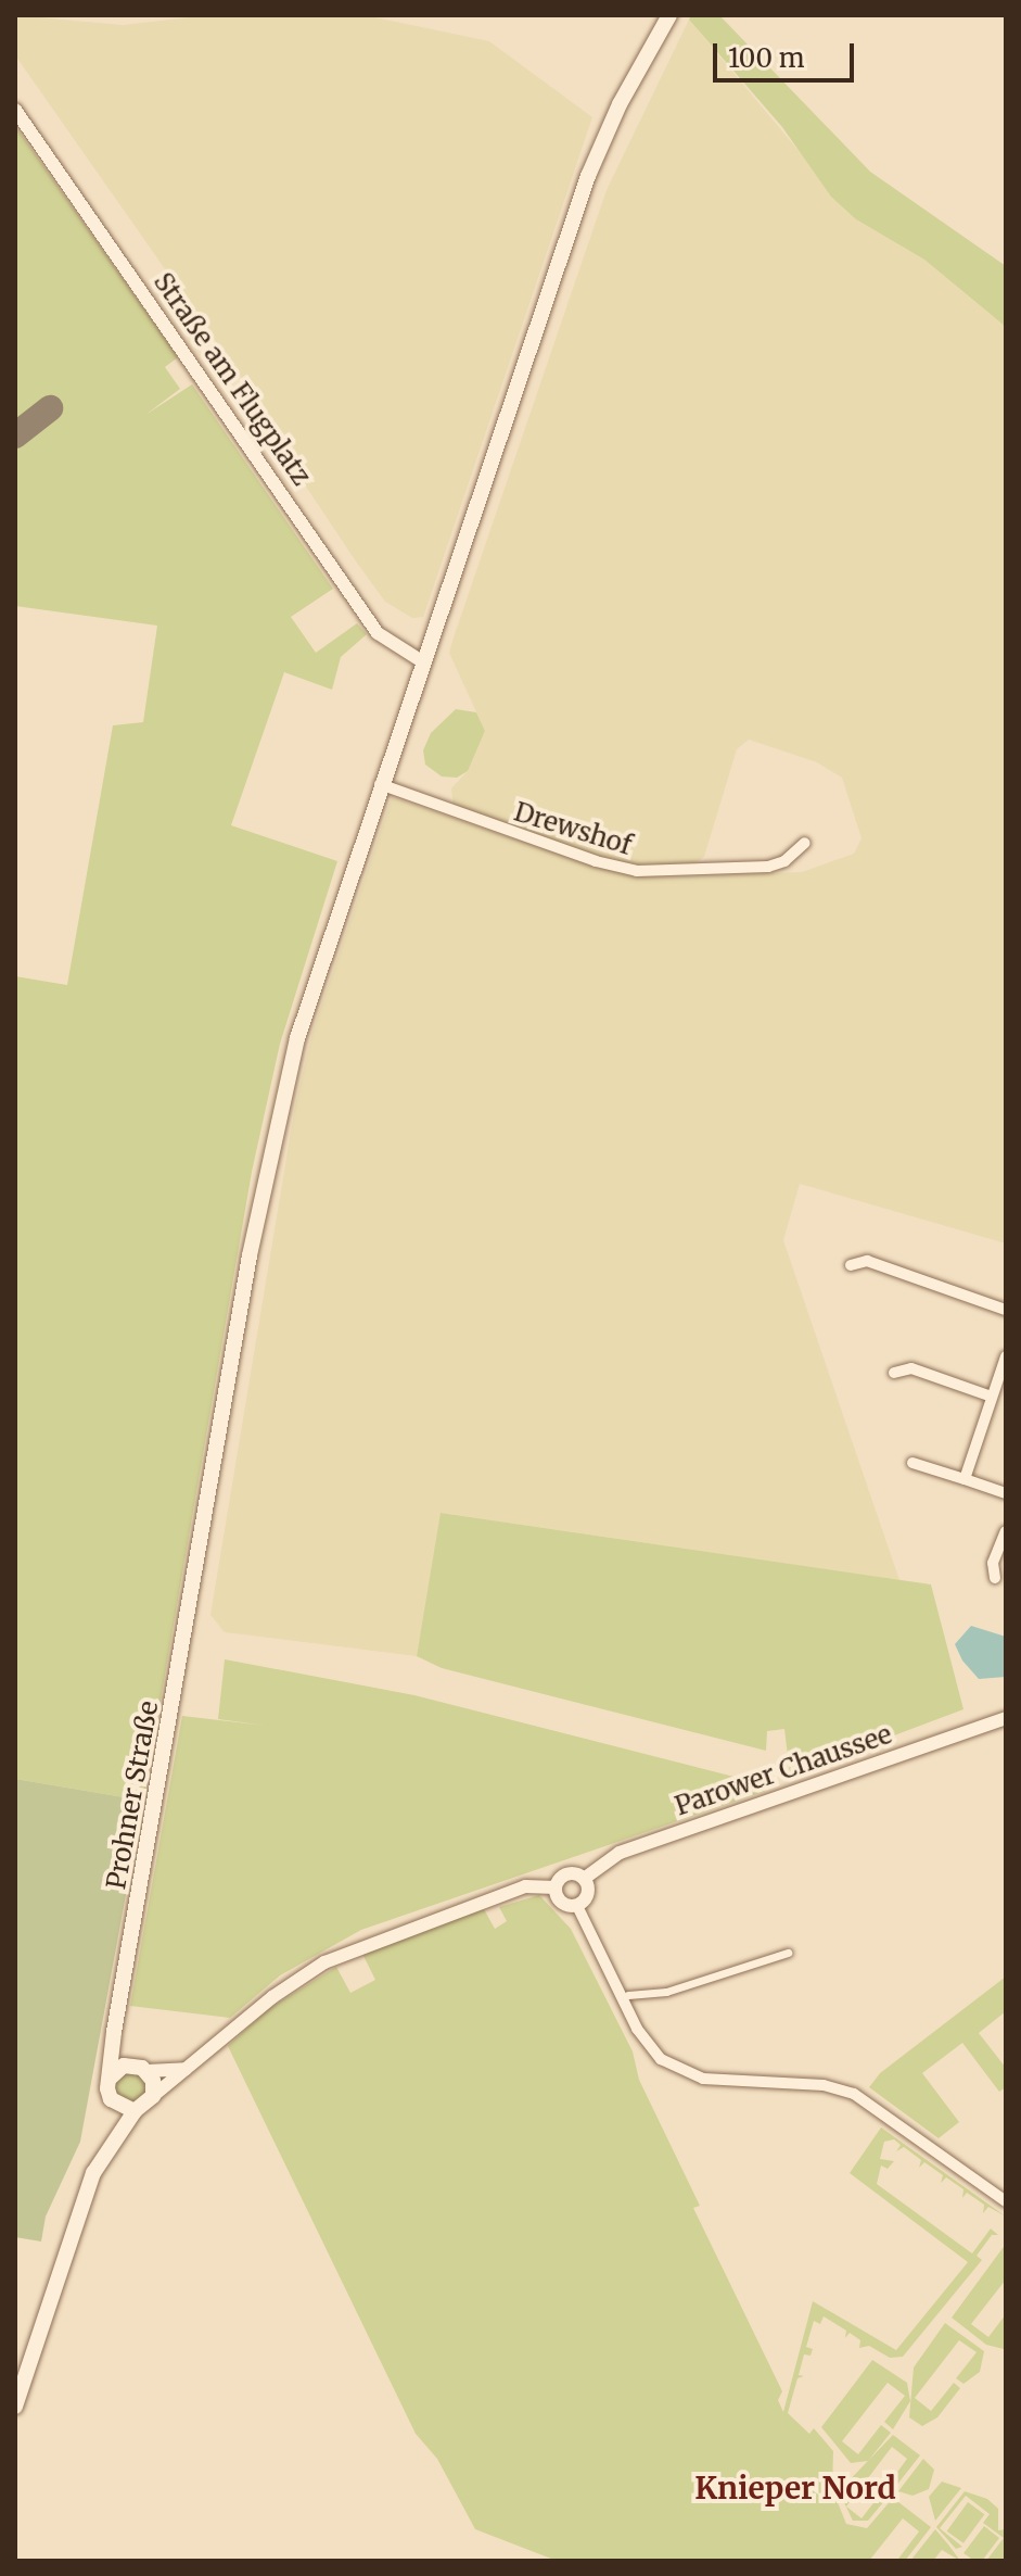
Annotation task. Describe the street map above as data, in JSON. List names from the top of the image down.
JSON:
{
  "streets": {
    "main road": ["Parower Chaussee", "Prohner Straße"],
    "street": ["Straße am Flugplatz", "Drewshof"]
  },
  "crossings": [
    ["Straße am Flugplatz", "Prohner Straße"],
    ["Drewshof", "Prohner Straße"],
    ["Parower Chaussee", "Prohner Straße"]
  ],
  "districts": ["Knieper Nord"],
  "scale_bar": "100 m"
}
